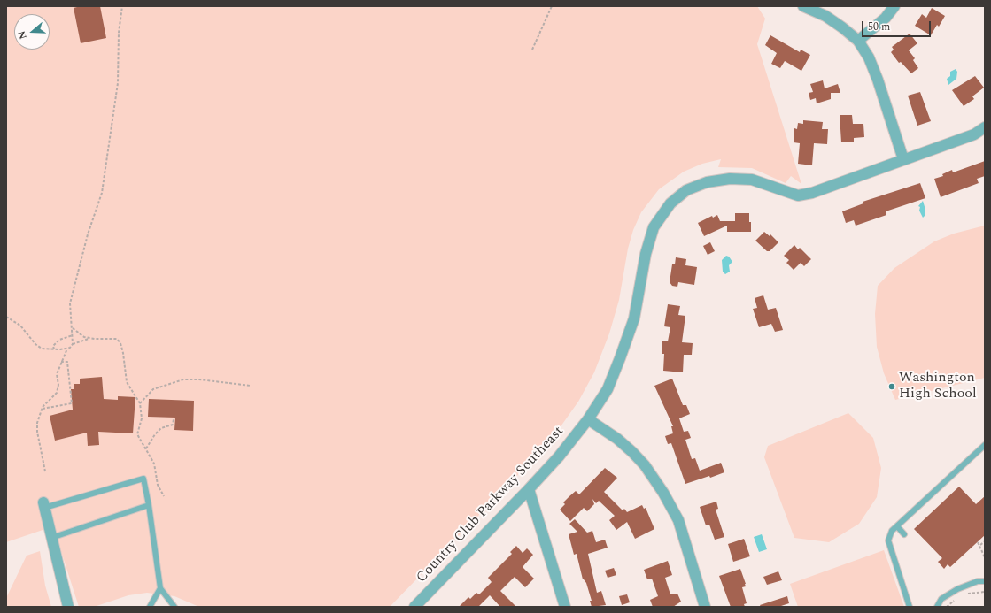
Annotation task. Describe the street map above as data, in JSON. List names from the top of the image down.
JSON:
{
  "streets": {
    "street": ["Country Club Parkway Southeast"]
  },
  "places": ["Washington High School"],
  "scale_bar": "50 m",
  "north": "left"
}
